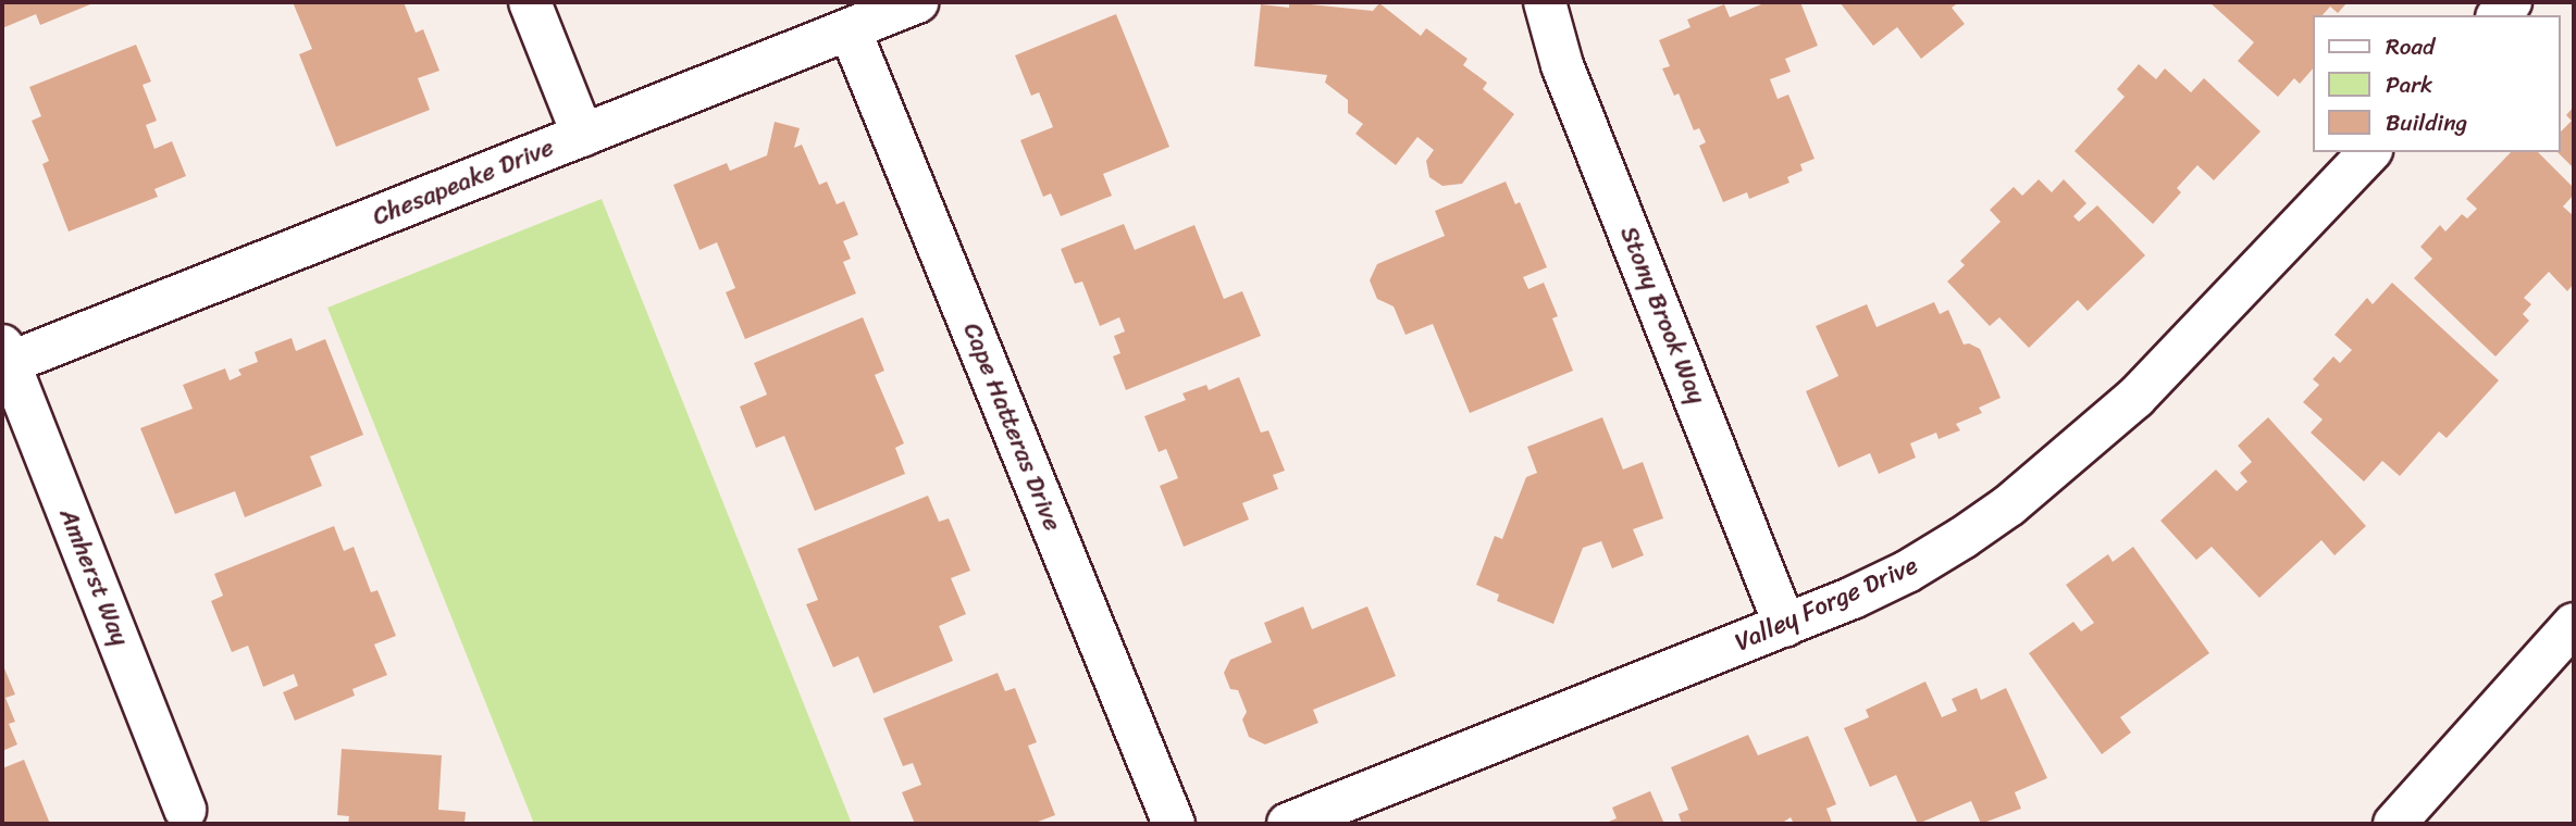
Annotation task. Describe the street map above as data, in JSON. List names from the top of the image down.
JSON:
{
  "streets": {
    "street": [
      "Chesapeake Drive",
      "Stony Brook Way",
      "Cape Hatteras Drive",
      "Amherst Way",
      "Valley Forge Drive"
    ]
  },
  "crossings": [
    ["Chesapeake Drive", "Cape Hatteras Drive"],
    ["Chesapeake Drive", "Amherst Way"],
    ["Stony Brook Way", "Valley Forge Drive"]
  ],
  "legend": ["Road", "Park", "Building"]
}
